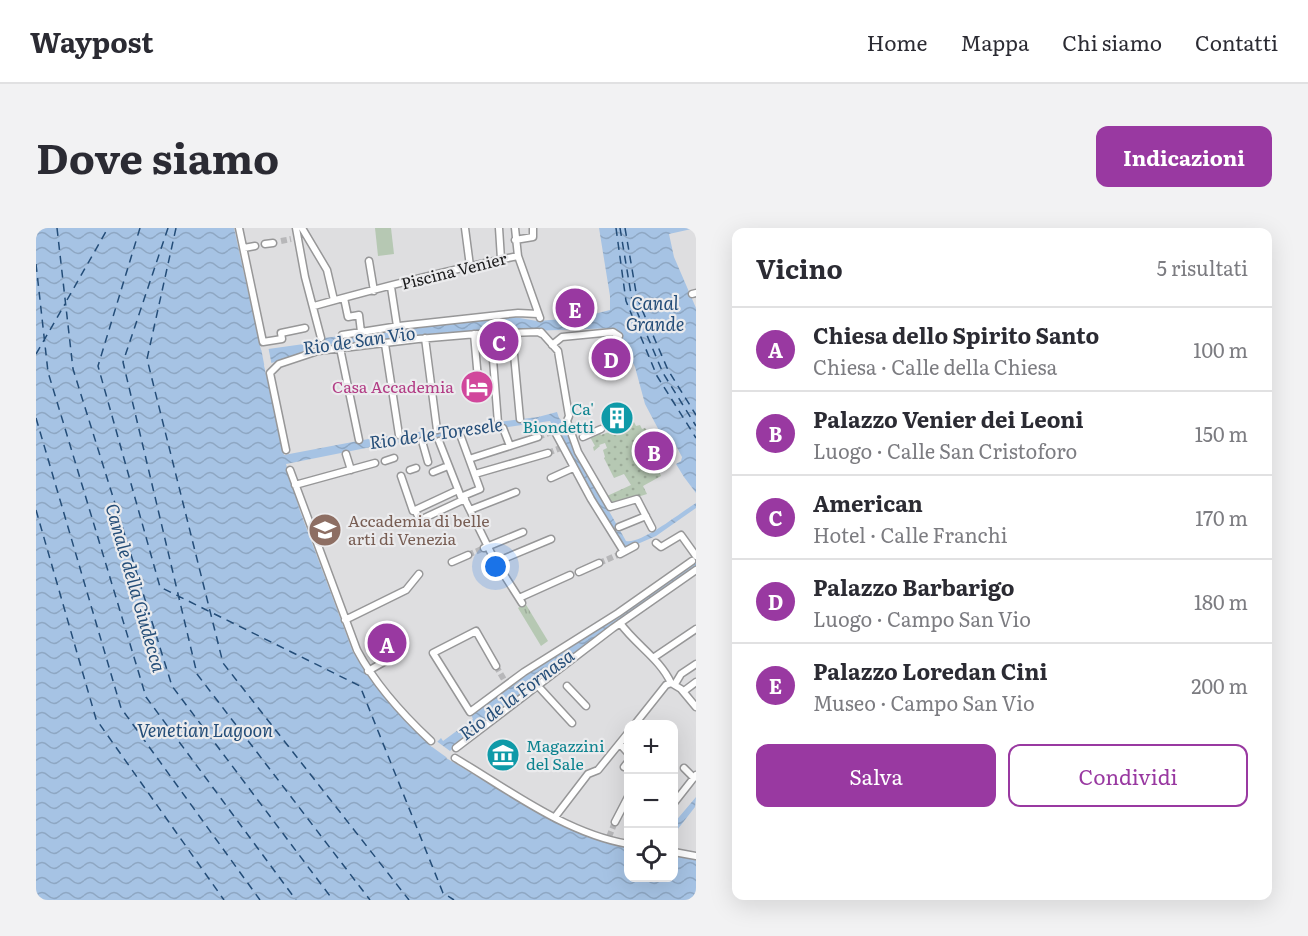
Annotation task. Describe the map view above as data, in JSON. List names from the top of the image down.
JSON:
{
  "streets": {
    "street": ["Piscina Venier"]
  },
  "water": [
    "Canal Grande",
    "Rio de San Vio",
    "Rio de le Toresele",
    "Canale della Giudecca",
    "Rio de la Fornasa",
    "Venetian Lagoon"
  ],
  "places": {
    "hotel": ["Casa Accademia"],
    "building": ["Ca' Biondetti"],
    "school or university": ["Accademia di belle arti di Venezia"],
    "museum": ["Magazzini del Sale"]
  },
  "page": {
    "header": "Waypost",
    "nav": [
      "Home",
      "Mappa",
      "Chi siamo",
      "Contatti"
    ],
    "title": "Dove siamo",
    "buttons": [
      "Indicazioni",
      ["Salva", "Condividi"]
    ],
    "heading": ["Vicino", "5 risultati"],
    "pins": [
      "E",
      "C",
      "D",
      "B",
      "A"
    ],
    "list": [
      {
        "mark": "A",
        "name": "Chiesa dello Spirito Santo",
        "note": "Chiesa · Calle della Chiesa",
        "value": "100 m"
      },
      {
        "mark": "B",
        "name": "Palazzo Venier dei Leoni",
        "note": "Luogo · Calle San Cristoforo",
        "value": "150 m"
      },
      {
        "mark": "C",
        "name": "American",
        "note": "Hotel · Calle Franchi",
        "value": "170 m"
      },
      {
        "mark": "D",
        "name": "Palazzo Barbarigo",
        "note": "Luogo · Campo San Vio",
        "value": "180 m"
      },
      {
        "mark": "E",
        "name": "Palazzo Loredan Cini",
        "note": "Museo · Campo San Vio",
        "value": "200 m"
      }
    ],
    "map_buttons": ["+", "−"]
  }
}
